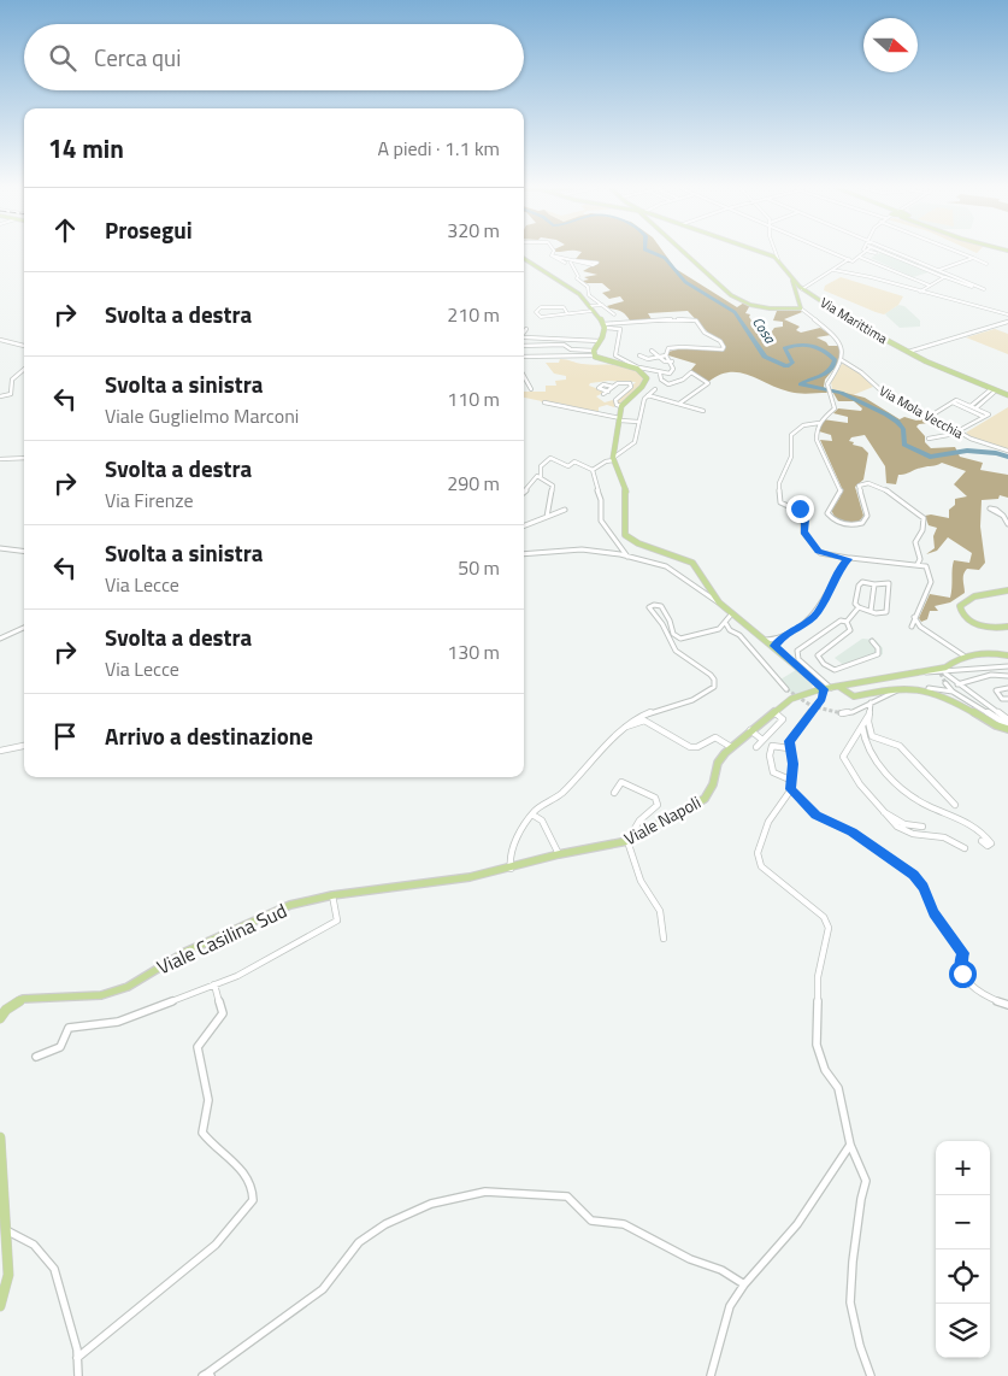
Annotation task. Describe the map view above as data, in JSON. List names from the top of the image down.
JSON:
{
  "streets": {
    "main road": ["Via Marittima", "Viale Napoli", "Viale Casilina Sud"],
    "street": ["Via Mola Vecchia"]
  },
  "crossings": [
    ["Viale Napoli", "Viale Casilina Sud"]
  ],
  "water": ["Cosa"],
  "north": "right",
  "page": {
    "search": "Cerca qui",
    "heading": ["14 min", "A piedi · 1.1 km"],
    "list": [
      ["Prosegui", "320 m"],
      ["Svolta a destra", "210 m"],
      ["Svolta a sinistra", "Viale Guglielmo Marconi", "110 m"],
      ["Svolta a destra", "Via Firenze", "290 m"],
      ["Svolta a sinistra", "Via Lecce", "50 m"],
      ["Svolta a destra", "Via Lecce", "130 m"],
      "Arrivo a destinazione"
    ],
    "map_buttons": ["+", "−"]
  }
}
